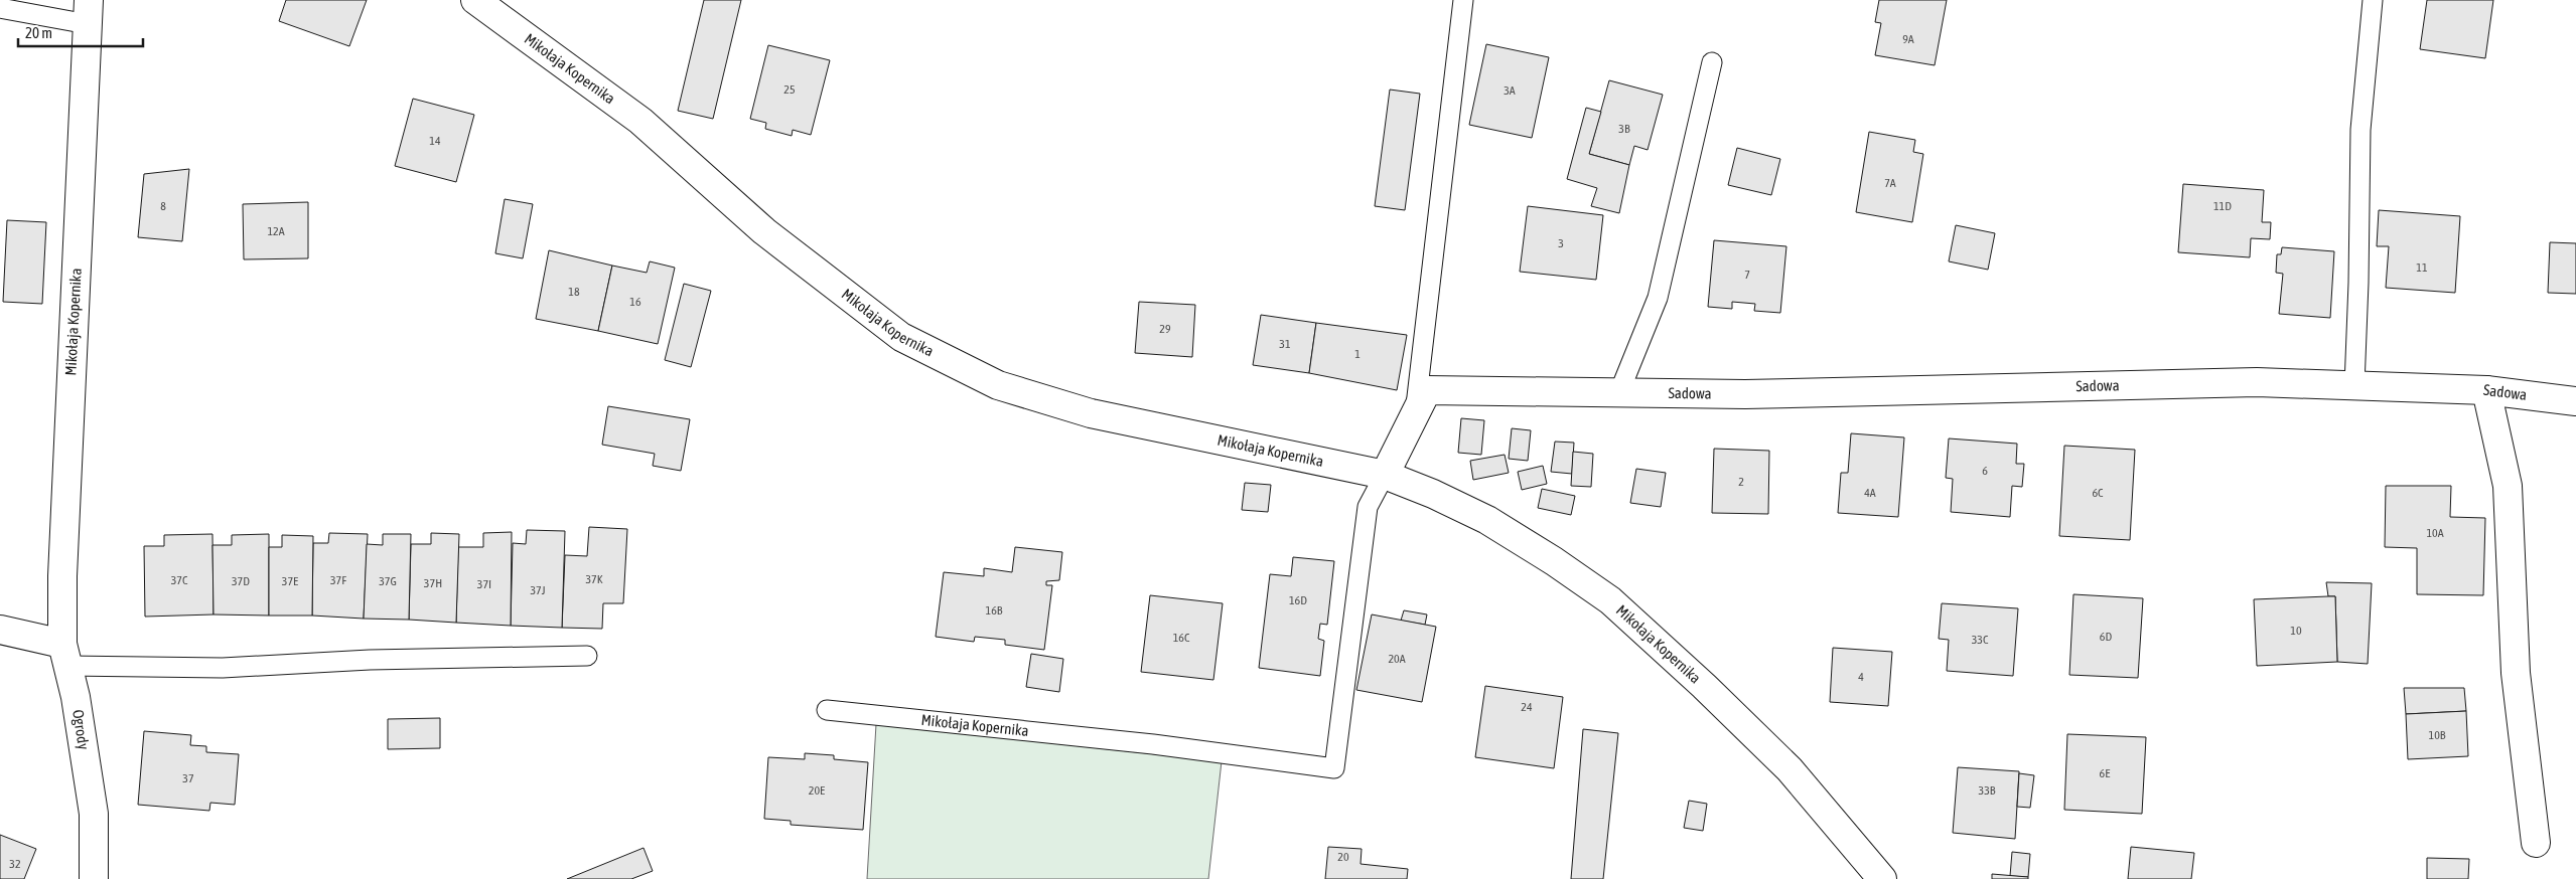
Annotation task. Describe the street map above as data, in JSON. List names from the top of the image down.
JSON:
{
  "streets": {
    "street": ["Mikołaja Kopernika", "Sadowa", "Ogrody"]
  },
  "crossings": [
    ["Mikołaja Kopernika", "Sadowa"],
    ["Mikołaja Kopernika", "Ogrody"]
  ],
  "house_numbers": [
    "9A",
    "25",
    "3A",
    "3B",
    "14",
    "7A",
    "8",
    "11D",
    "12A",
    "3",
    "11",
    "7",
    "18",
    "16",
    "29",
    "31",
    "1",
    "6",
    "2",
    "4A",
    "6C",
    "10A",
    "37K",
    "37C",
    "37F",
    "37D",
    "37E",
    "37G",
    "37H",
    "37I",
    "37J",
    "16D",
    "16B",
    "10",
    "6D",
    "16C",
    "33C",
    "20A",
    "4",
    "24",
    "10B",
    "6E",
    "37",
    "20E",
    "33B",
    "20",
    "32"
  ],
  "scale_bar": "20 m"
}
